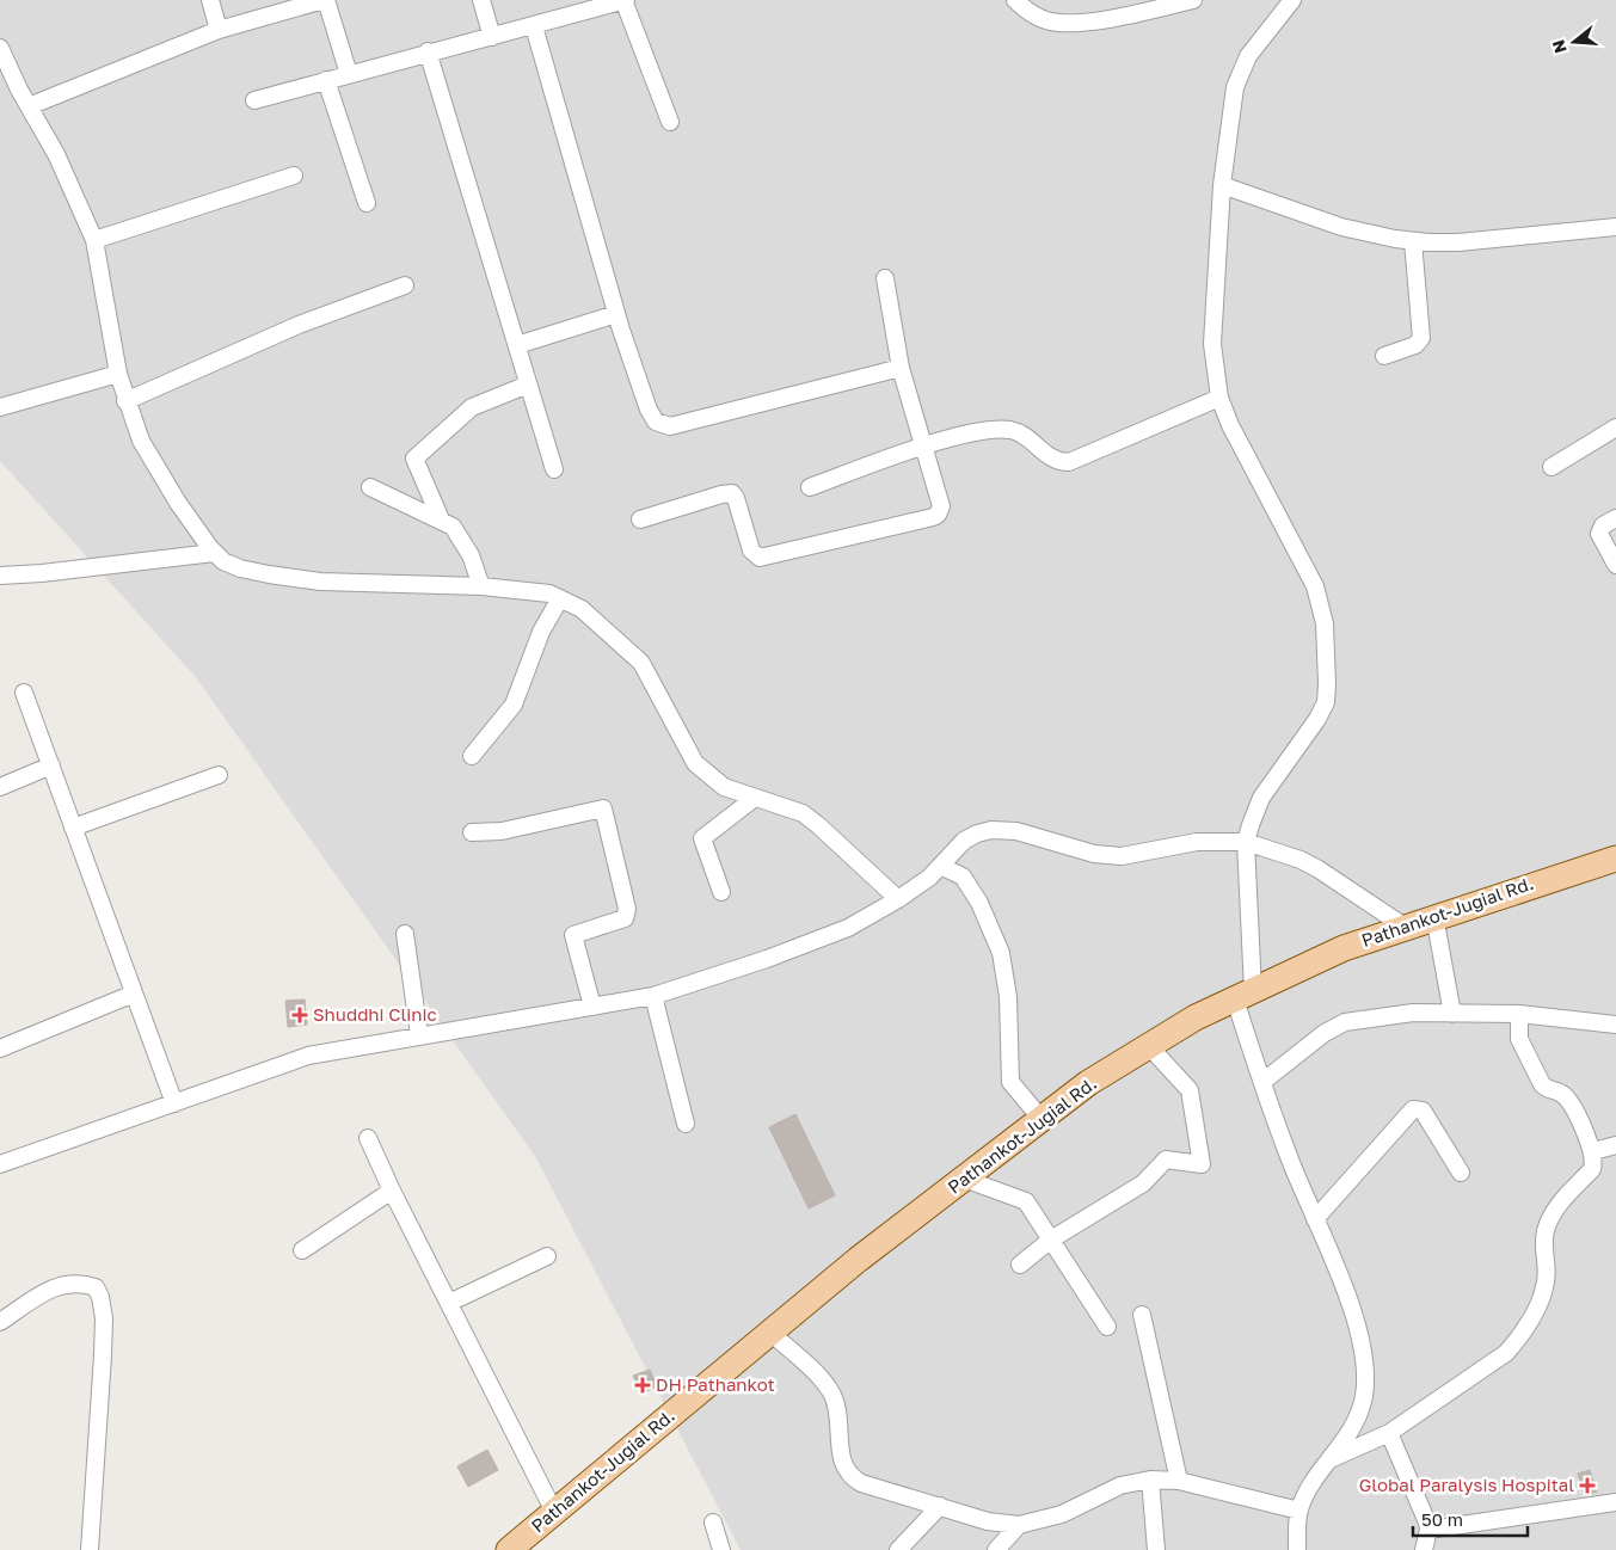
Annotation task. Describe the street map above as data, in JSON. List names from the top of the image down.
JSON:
{
  "streets": {
    "main road": ["Pathankot-Jugial Rd."]
  },
  "places": {
    "health": ["Shuddhi Clinic", "DH Pathankot", "Global Paralysis Hospital"]
  },
  "scale_bar": "50 m",
  "north": "left"
}
